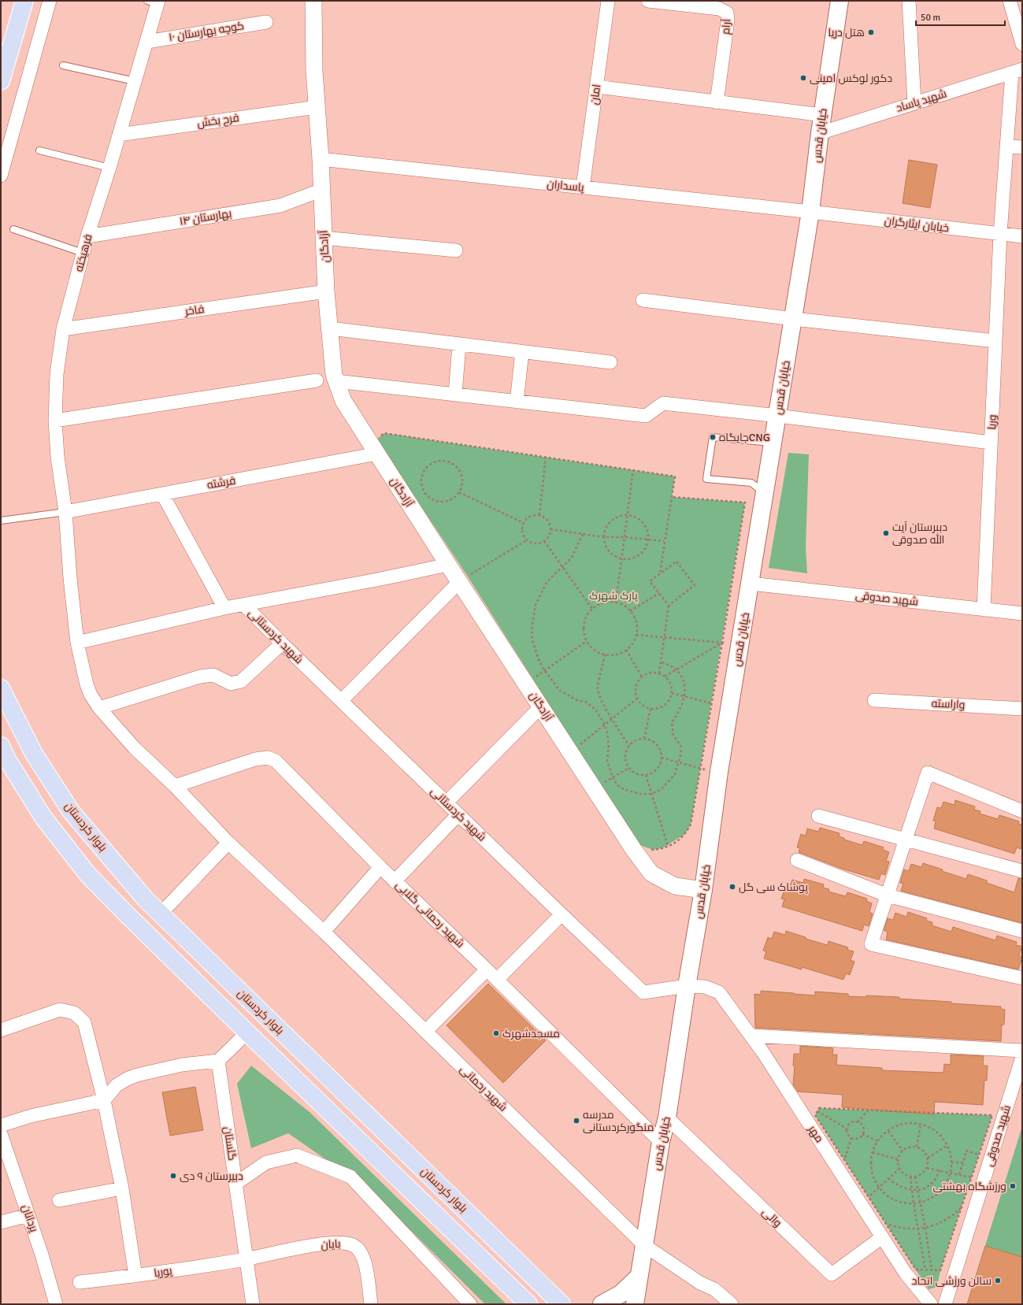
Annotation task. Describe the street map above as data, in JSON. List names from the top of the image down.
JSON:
{
  "streets": {
    "main road": ["خیابان قدس", "بلوار کردستان"],
    "street": [
      "آرام",
      "کوچه بهارستان ۱۰",
      "امان",
      "شهید پاساد",
      "فرح بخش",
      "پاسداران",
      "بهارستان ۱۴",
      "خیابان ایثارگران",
      "آزادگان",
      "فرهیخته",
      "فاخر",
      "وریا",
      "فرشته",
      "شهید صدوقی",
      "شهید کردستانی",
      "واراسته",
      "شهید رحمانی گلابی",
      "شهید رحمانی",
      "مهر",
      "گلستان",
      "والی",
      "پردانان",
      "بایان",
      "پوریا"
    ]
  },
  "crossings": [
    ["کوچه بهارستان ۱۰", "فرهیخته"],
    ["امان", "پاسداران"],
    ["شهید پاساد", "خیابان قدس"],
    ["شهید پاساد", "وریا"],
    ["فرح بخش", "آزادگان"],
    ["فرح بخش", "فرهیخته"],
    ["خیابان قدس", "پاسداران"],
    ["خیابان قدس", "خیابان ایثارگران"],
    ["خیابان قدس", "آزادگان"],
    ["خیابان قدس", "شهید صدوقی"],
    ["خیابان قدس", "شهید کردستانی"],
    ["خیابان قدس", "شهید رحمانی گلابی"],
    ["خیابان قدس", "شهید رحمانی"],
    ["خیابان قدس", "مهر"],
    ["خیابان قدس", "والی"],
    ["پاسداران", "خیابان ایثارگران"],
    ["پاسداران", "آزادگان"],
    ["بهارستان ۱۴", "آزادگان"],
    ["بهارستان ۱۴", "فرهیخته"],
    ["خیابان ایثارگران", "وریا"],
    ["آزادگان", "فاخر"],
    ["آزادگان", "فرشته"],
    ["فرهیخته", "فاخر"],
    ["فرهیخته", "فرشته"],
    ["فرهیخته", "شهید رحمانی گلابی"],
    ["فرهیخته", "شهید رحمانی"],
    ["وریا", "شهید صدوقی"],
    ["شهید کردستانی", "مهر"],
    ["شهید رحمانی گلابی", "شهید رحمانی"],
    ["مهر", "والی"],
    ["گلستان", "بایان"],
    ["گلستان", "پوریا"],
    ["بایان", "پوریا"]
  ],
  "parks": ["پارک شهرک"],
  "places": [
    "هتل دریا",
    "دکور لوکس امینی",
    "جایگاهCNG",
    "دبیرستان آیت الله صدوقی",
    "پوشاک سی گل",
    "مسجدشهرک",
    "مدرسه منگورکردستانی",
    "دبیرستان ۹ دی",
    "ورزشگاه بهشتی",
    "سالن ورزشی اتحاد"
  ],
  "scale_bar": "50 m"
}
